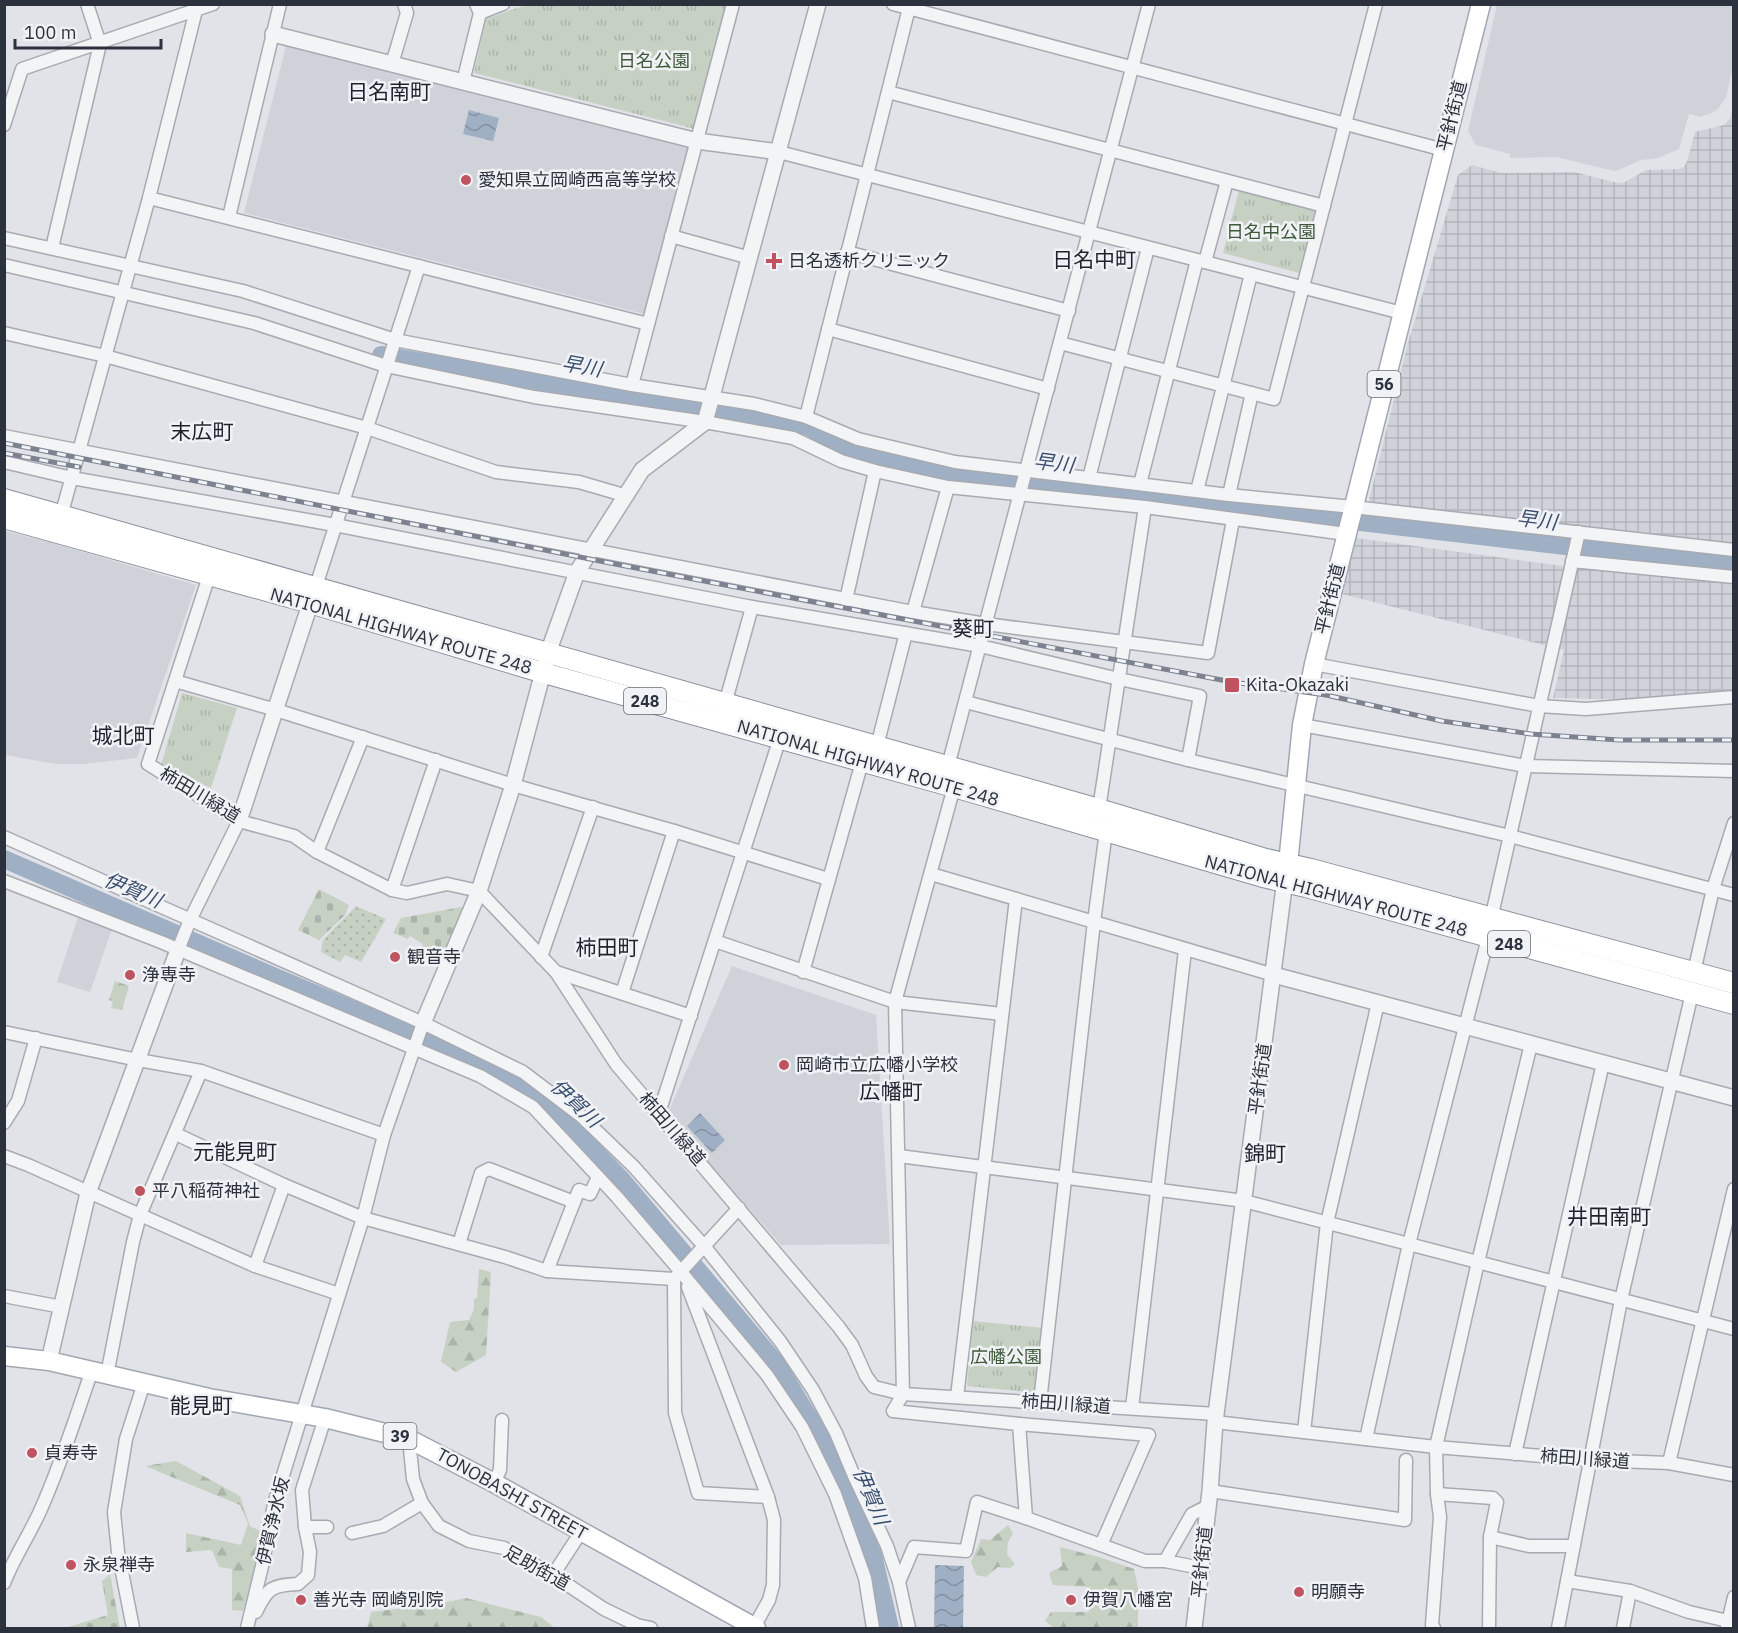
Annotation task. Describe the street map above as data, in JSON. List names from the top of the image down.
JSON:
{
  "streets": {
    "highway": ["NATIONAL HIGHWAY ROUTE 248", "248"],
    "main road": [
      "平針街道",
      "56",
      "39",
      "TONOBASHI STREET"
    ],
    "street": ["柿田川緑道", "伊賀浄水坂", "足助街道"]
  },
  "crossings": [
    ["平針街道", "56"],
    ["平針街道", "NATIONAL HIGHWAY ROUTE 248"],
    ["平針街道", "柿田川緑道"],
    ["TONOBASHI STREET", "伊賀浄水坂"],
    ["TONOBASHI STREET", "足助街道"]
  ],
  "districts": [
    "日名南町",
    "日名中町",
    "末広町",
    "葵町",
    "城北町",
    "柿田町",
    "広幡町",
    "元能見町",
    "錦町",
    "井田南町",
    "能見町"
  ],
  "water": ["早川", "伊賀川"],
  "parks": ["日名公園", "日名中公園", "広幡公園"],
  "places": {
    "other": [
      "愛知県立岡崎西高等学校",
      "観音寺",
      "浄専寺",
      "岡崎市立広幡小学校",
      "平八稲荷神社",
      "貞寿寺",
      "永泉禅寺",
      "明願寺",
      "善光寺 岡崎別院",
      "伊賀八幡宮"
    ],
    "health": ["日名透析クリニック"],
    "transit": ["Kita-Okazaki"]
  },
  "scale_bar": "100 m"
}
